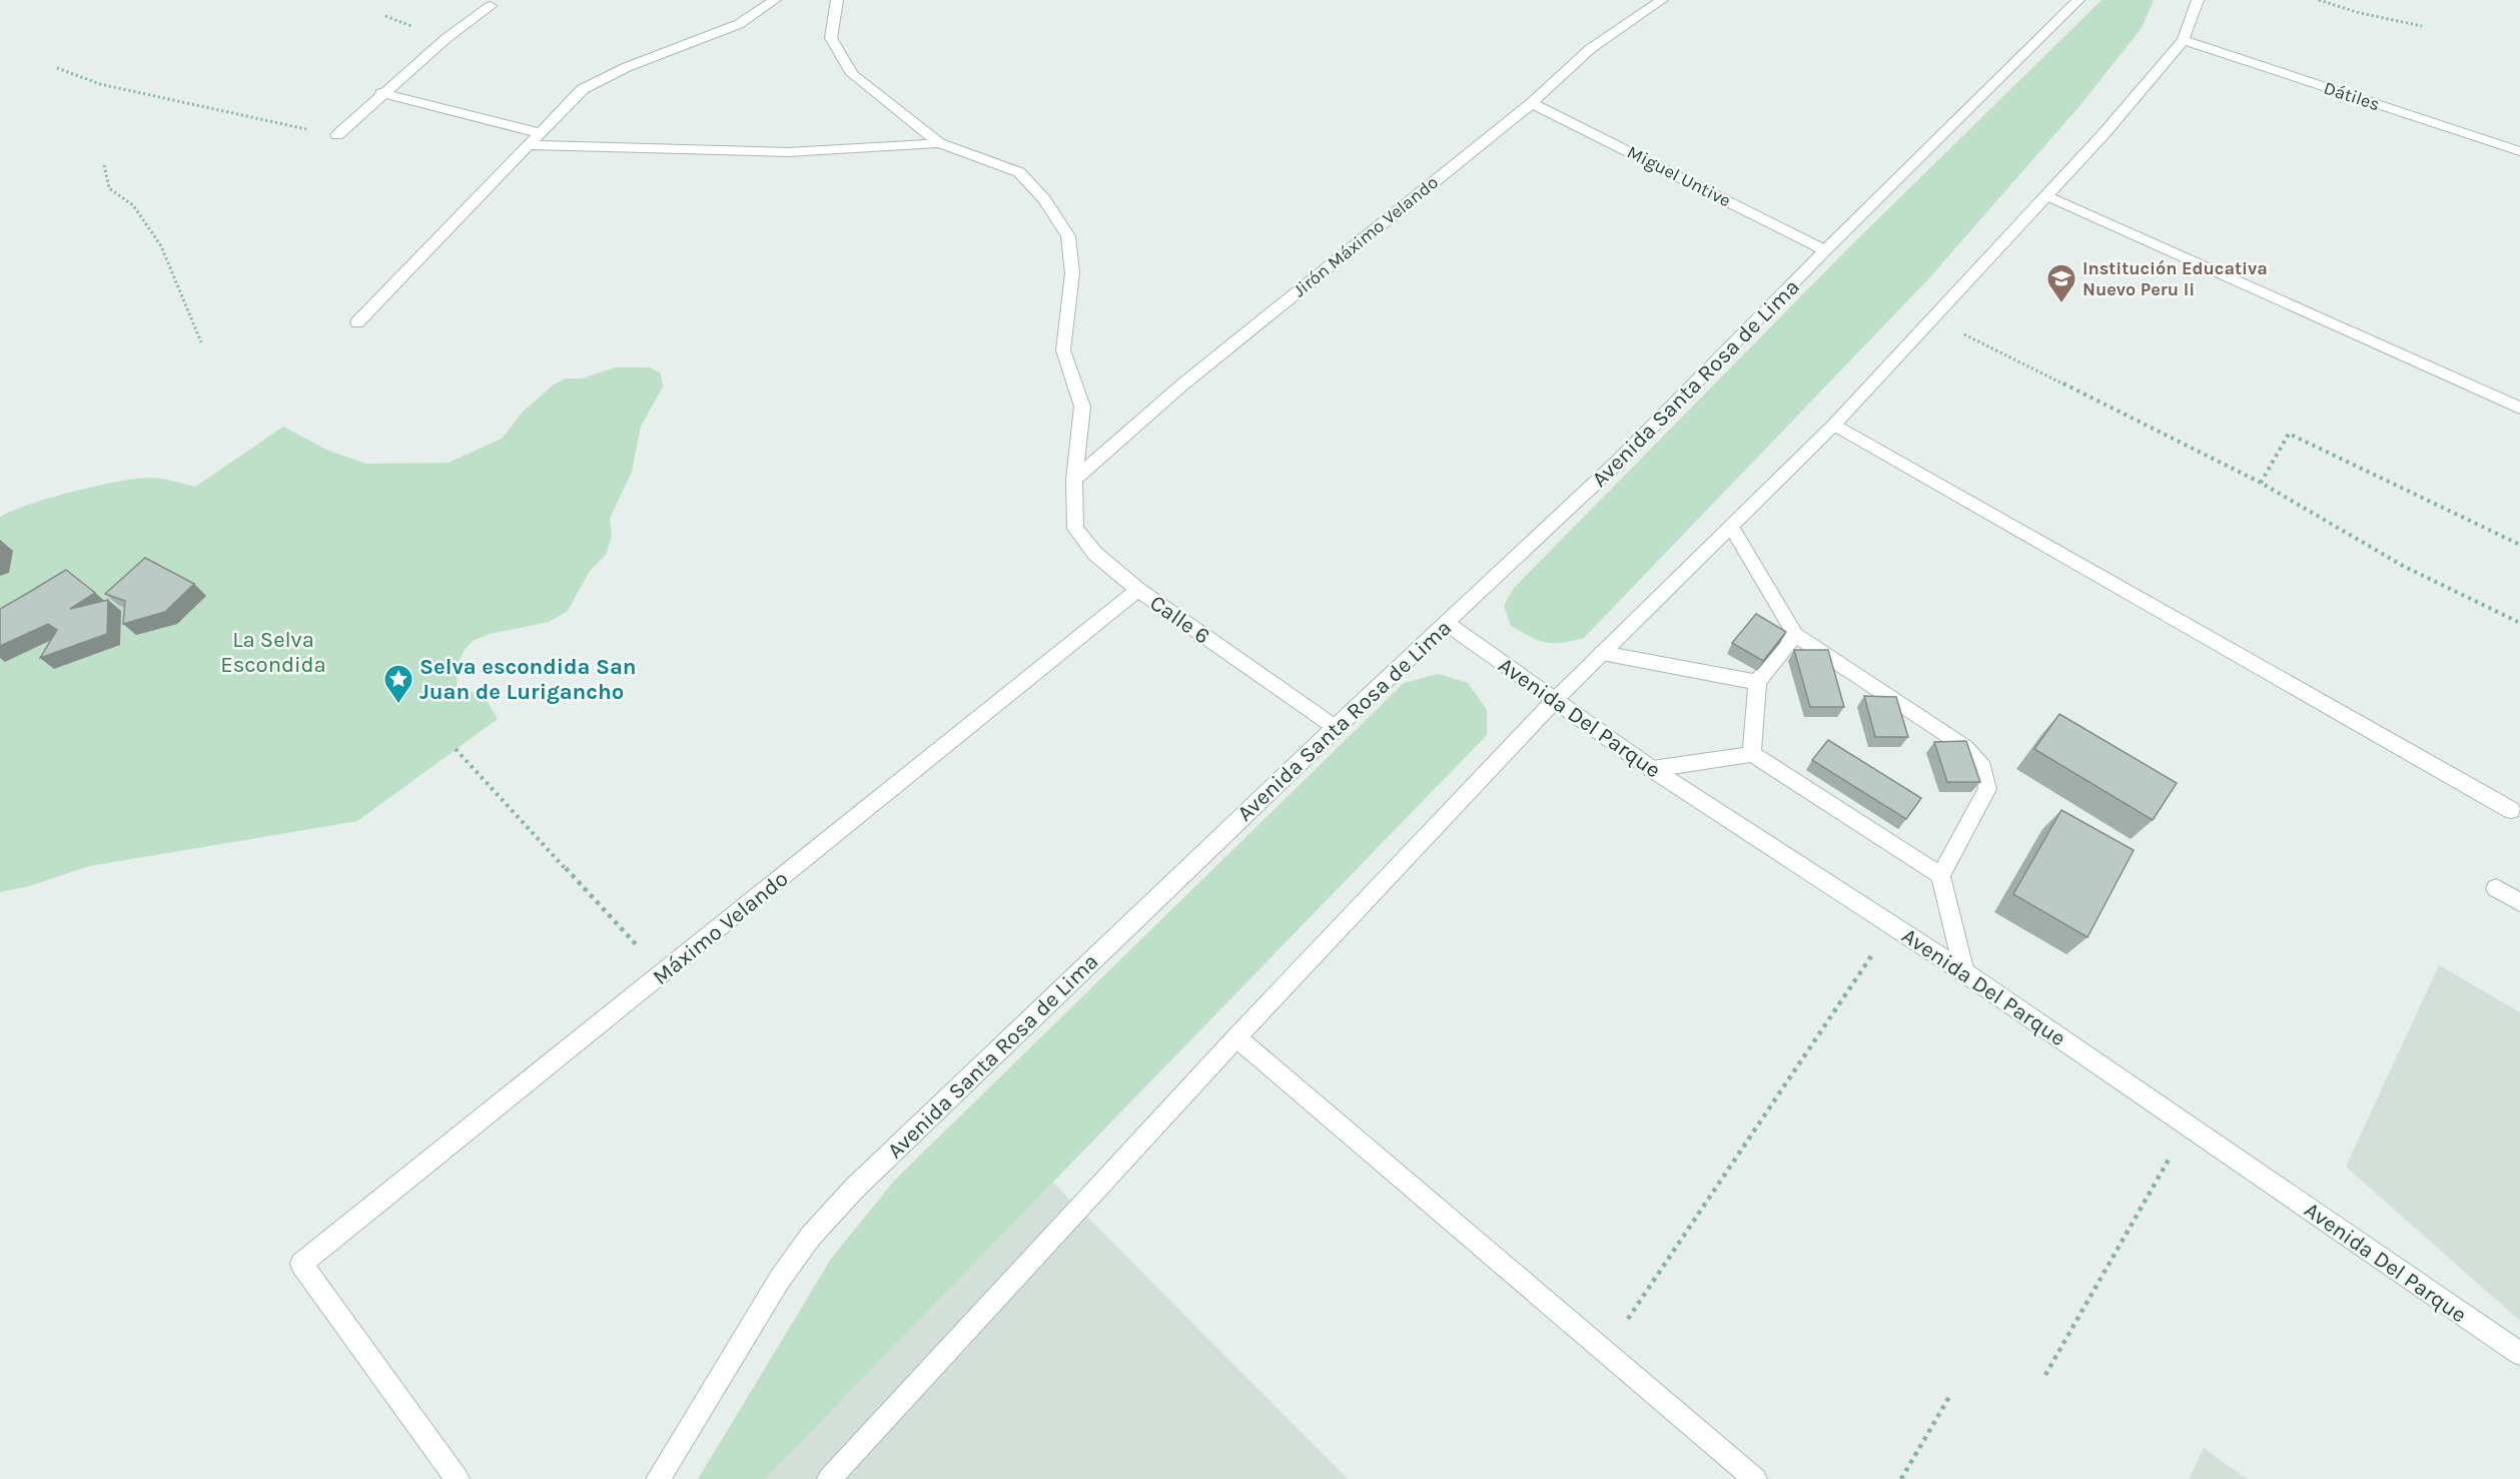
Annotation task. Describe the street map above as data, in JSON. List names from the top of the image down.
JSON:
{
  "streets": {
    "street": [
      "Dátiles",
      "Miguel Untive",
      "Jirón Máximo Velando",
      "Avenida Santa Rosa de Lima",
      "Calle 6",
      "Avenida Del Parque",
      "Máximo Velando"
    ]
  },
  "crossings": [
    ["Miguel Untive", "Jirón Máximo Velando"],
    ["Miguel Untive", "Avenida Santa Rosa de Lima"],
    ["Jirón Máximo Velando", "Calle 6"],
    ["Avenida Santa Rosa de Lima", "Calle 6"],
    ["Avenida Santa Rosa de Lima", "Avenida Del Parque"],
    ["Calle 6", "Máximo Velando"]
  ],
  "parks": ["La Selva Escondida"],
  "places": {
    "school or university": ["Institución Educativa Nuevo Peru Ii"],
    "place": ["Selva escondida San Juan de Lurigancho"]
  }
}
